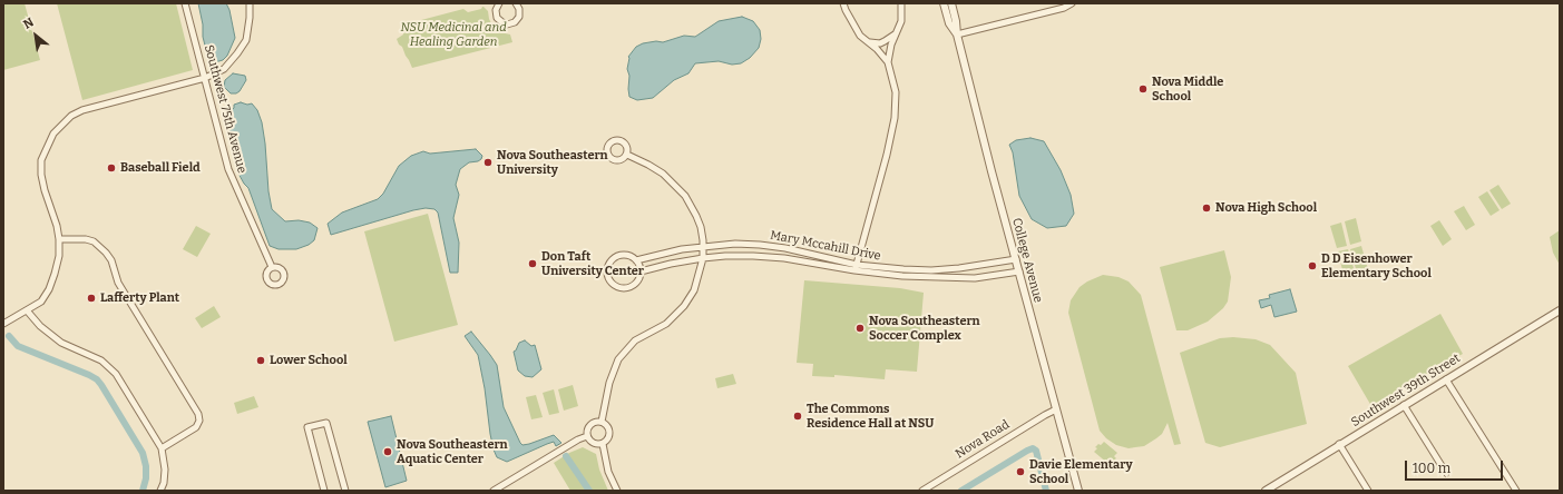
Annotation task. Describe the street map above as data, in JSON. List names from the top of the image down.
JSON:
{
  "streets": {
    "street": [
      "Southwest 75th Avenue",
      "Mary Mccahill Drive",
      "College Avenue",
      "Southwest 39th Street",
      "Nova Road"
    ]
  },
  "crossings": [
    ["Mary Mccahill Drive", "College Avenue"],
    ["College Avenue", "Nova Road"]
  ],
  "parks": ["NSU Medicinal and Healing Garden"],
  "places": [
    "Nova Middle School",
    "Nova Southeastern University",
    "Baseball Field",
    "Nova High School",
    "Don Taft University Center",
    "D D Eisenhower Elementary School",
    "Lafferty Plant",
    "Nova Southeastern Soccer Complex",
    "Lower School",
    "The Commons Residence Hall at NSU",
    "Nova Southeastern Aquatic Center",
    "Davie Elementary School"
  ],
  "scale_bar": "100 m",
  "north": "top left"
}
